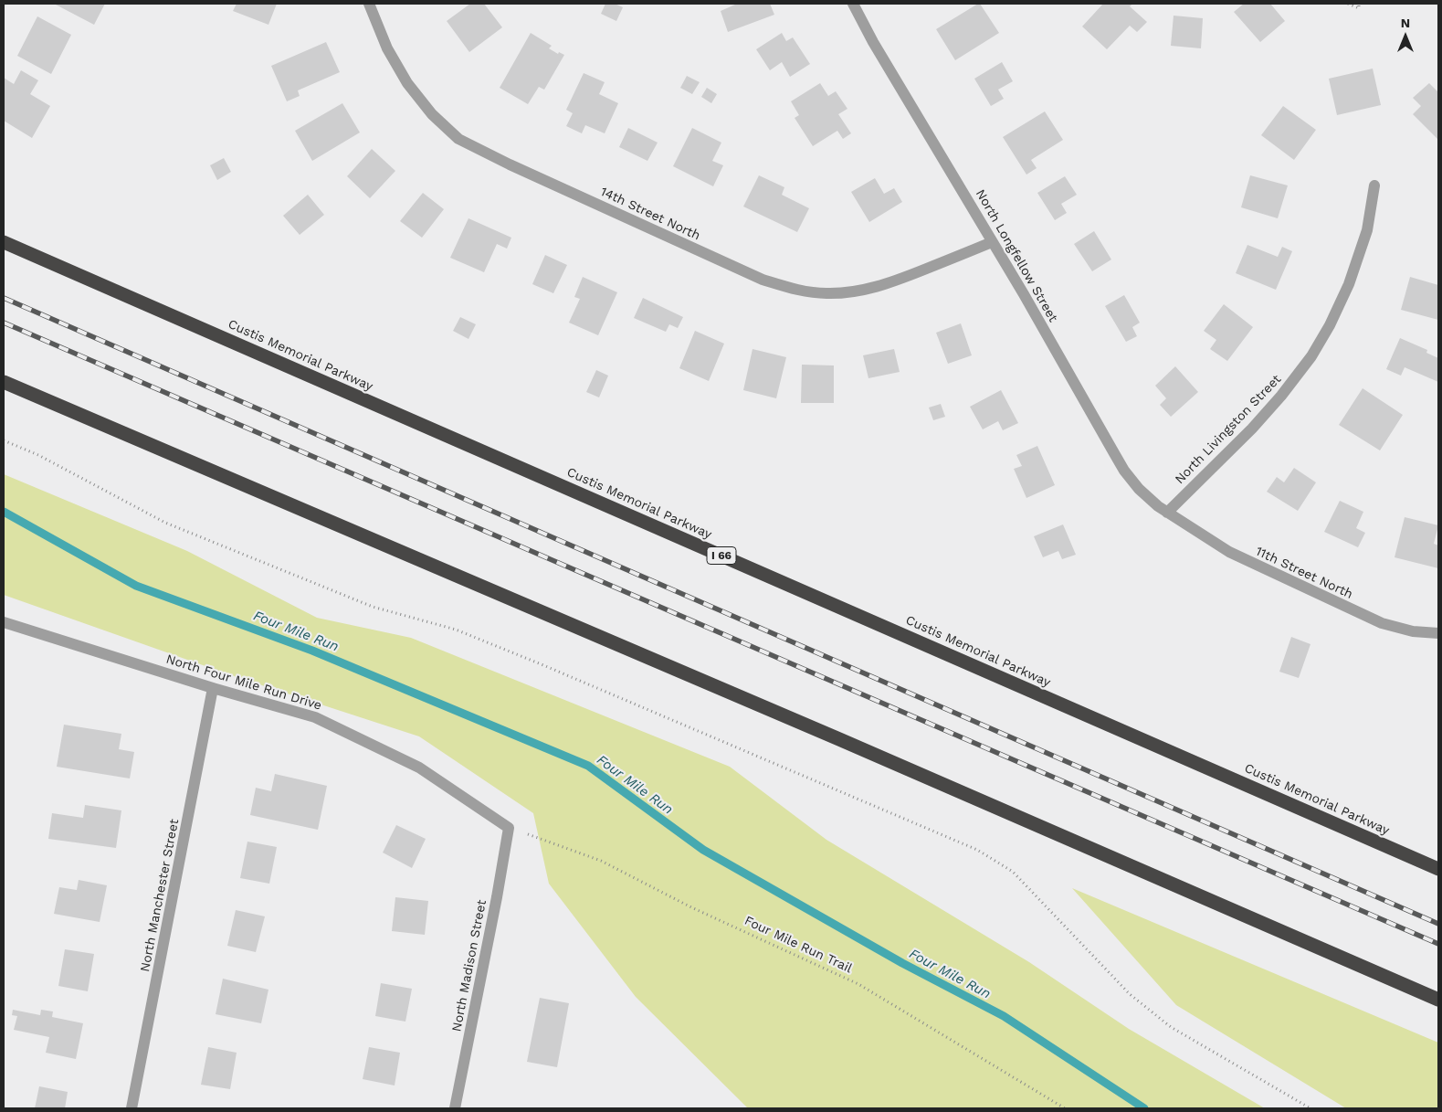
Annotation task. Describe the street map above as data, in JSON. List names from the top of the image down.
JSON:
{
  "streets": {
    "highway": ["Custis Memorial Parkway", "I 66"],
    "street": [
      "14th Street North",
      "North Longfellow Street",
      "North Livingston Street",
      "11th Street North",
      "North Four Mile Run Drive",
      "North Manchester Street",
      "North Madison Street"
    ],
    "path": ["Four Mile Run Trail"]
  },
  "crossings": [
    ["14th Street North", "North Longfellow Street"],
    ["North Longfellow Street", "North Livingston Street"],
    ["North Longfellow Street", "11th Street North"],
    ["North Livingston Street", "11th Street North"],
    ["North Four Mile Run Drive", "North Manchester Street"],
    ["North Four Mile Run Drive", "Four Mile Run Trail"],
    ["North Four Mile Run Drive", "North Madison Street"],
    ["Four Mile Run Trail", "North Madison Street"]
  ],
  "water": ["Four Mile Run"],
  "north": "top"
}
